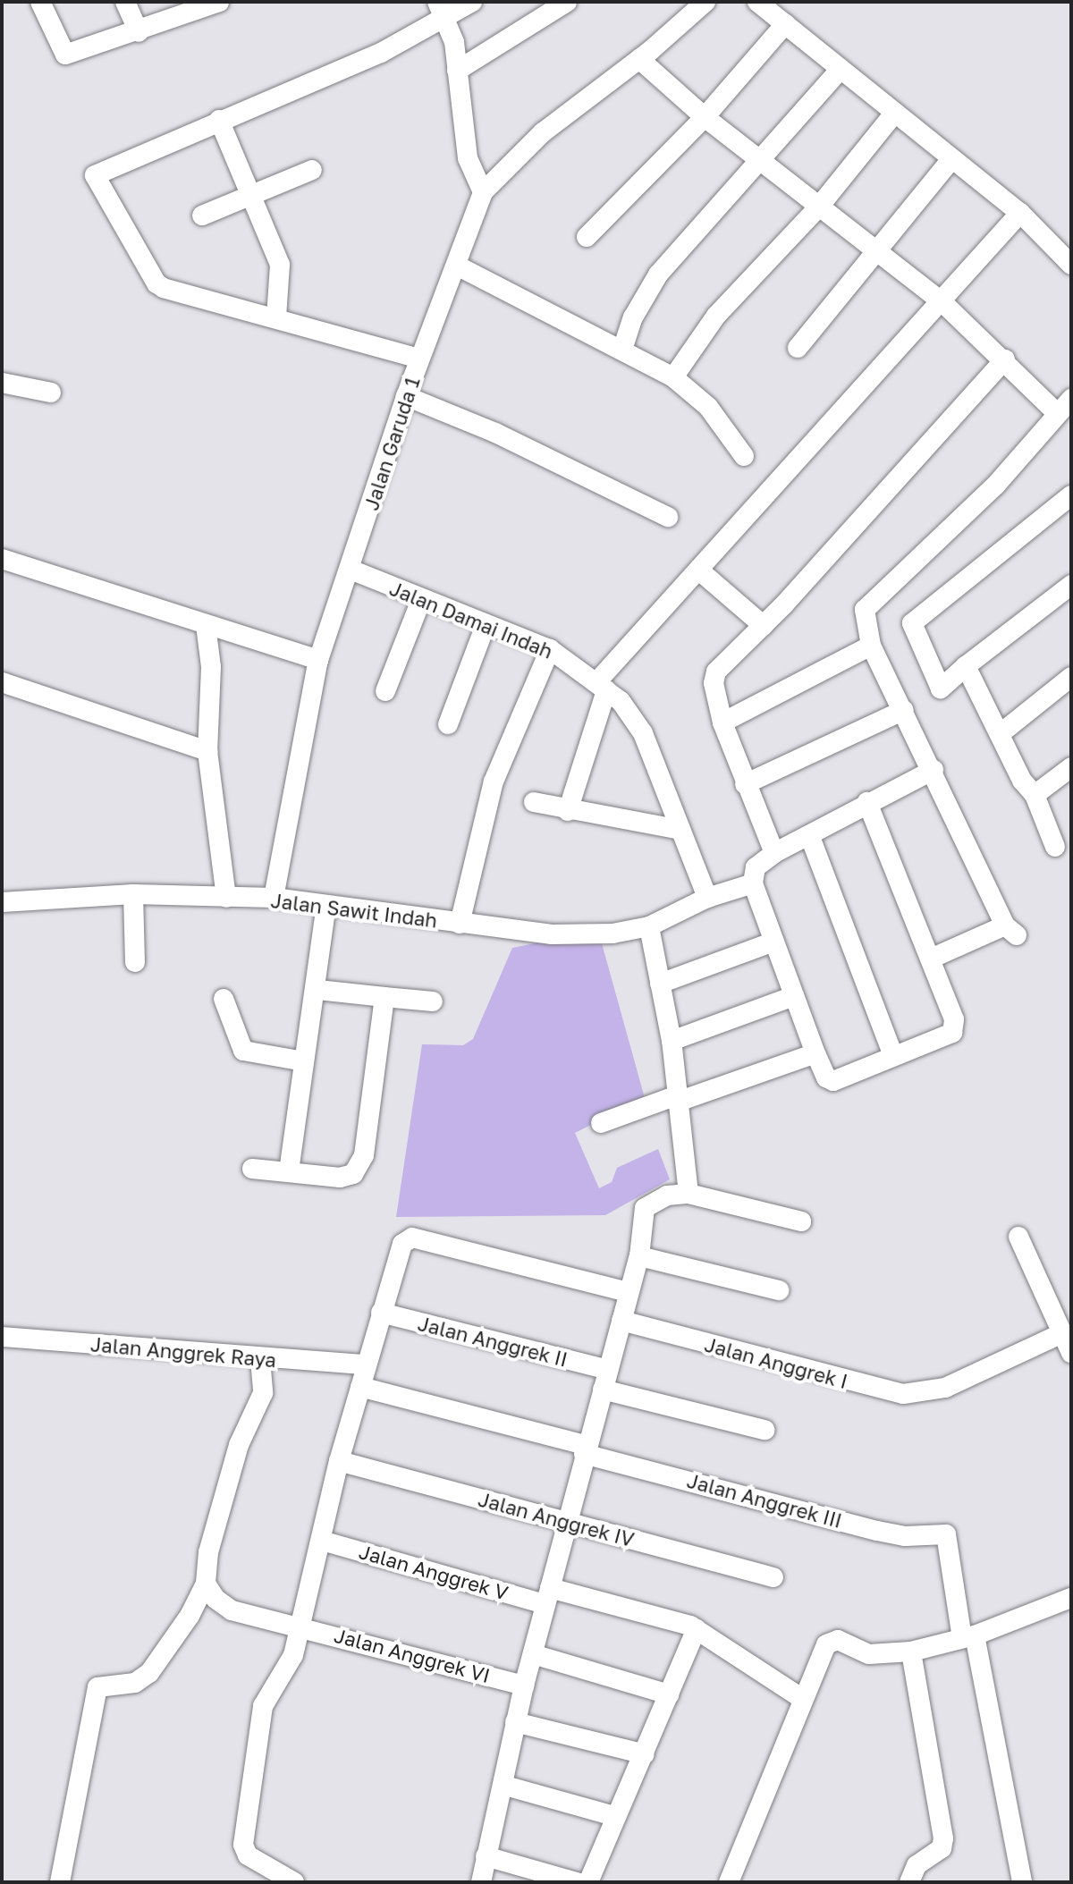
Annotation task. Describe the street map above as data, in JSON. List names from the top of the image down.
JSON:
{
  "streets": {
    "street": [
      "Jalan Garuda 1",
      "Jalan Damai Indah",
      "Jalan Sawit Indah",
      "Jalan Anggrek II",
      "Jalan Anggrek Raya",
      "Jalan Anggrek I",
      "Jalan Anggrek III",
      "Jalan Anggrek IV",
      "Jalan Anggrek V",
      "Jalan Anggrek VI"
    ]
  },
  "crossings": [
    ["Jalan Garuda 1", "Jalan Damai Indah"],
    ["Jalan Garuda 1", "Jalan Sawit Indah"],
    ["Jalan Damai Indah", "Jalan Sawit Indah"]
  ]
}
